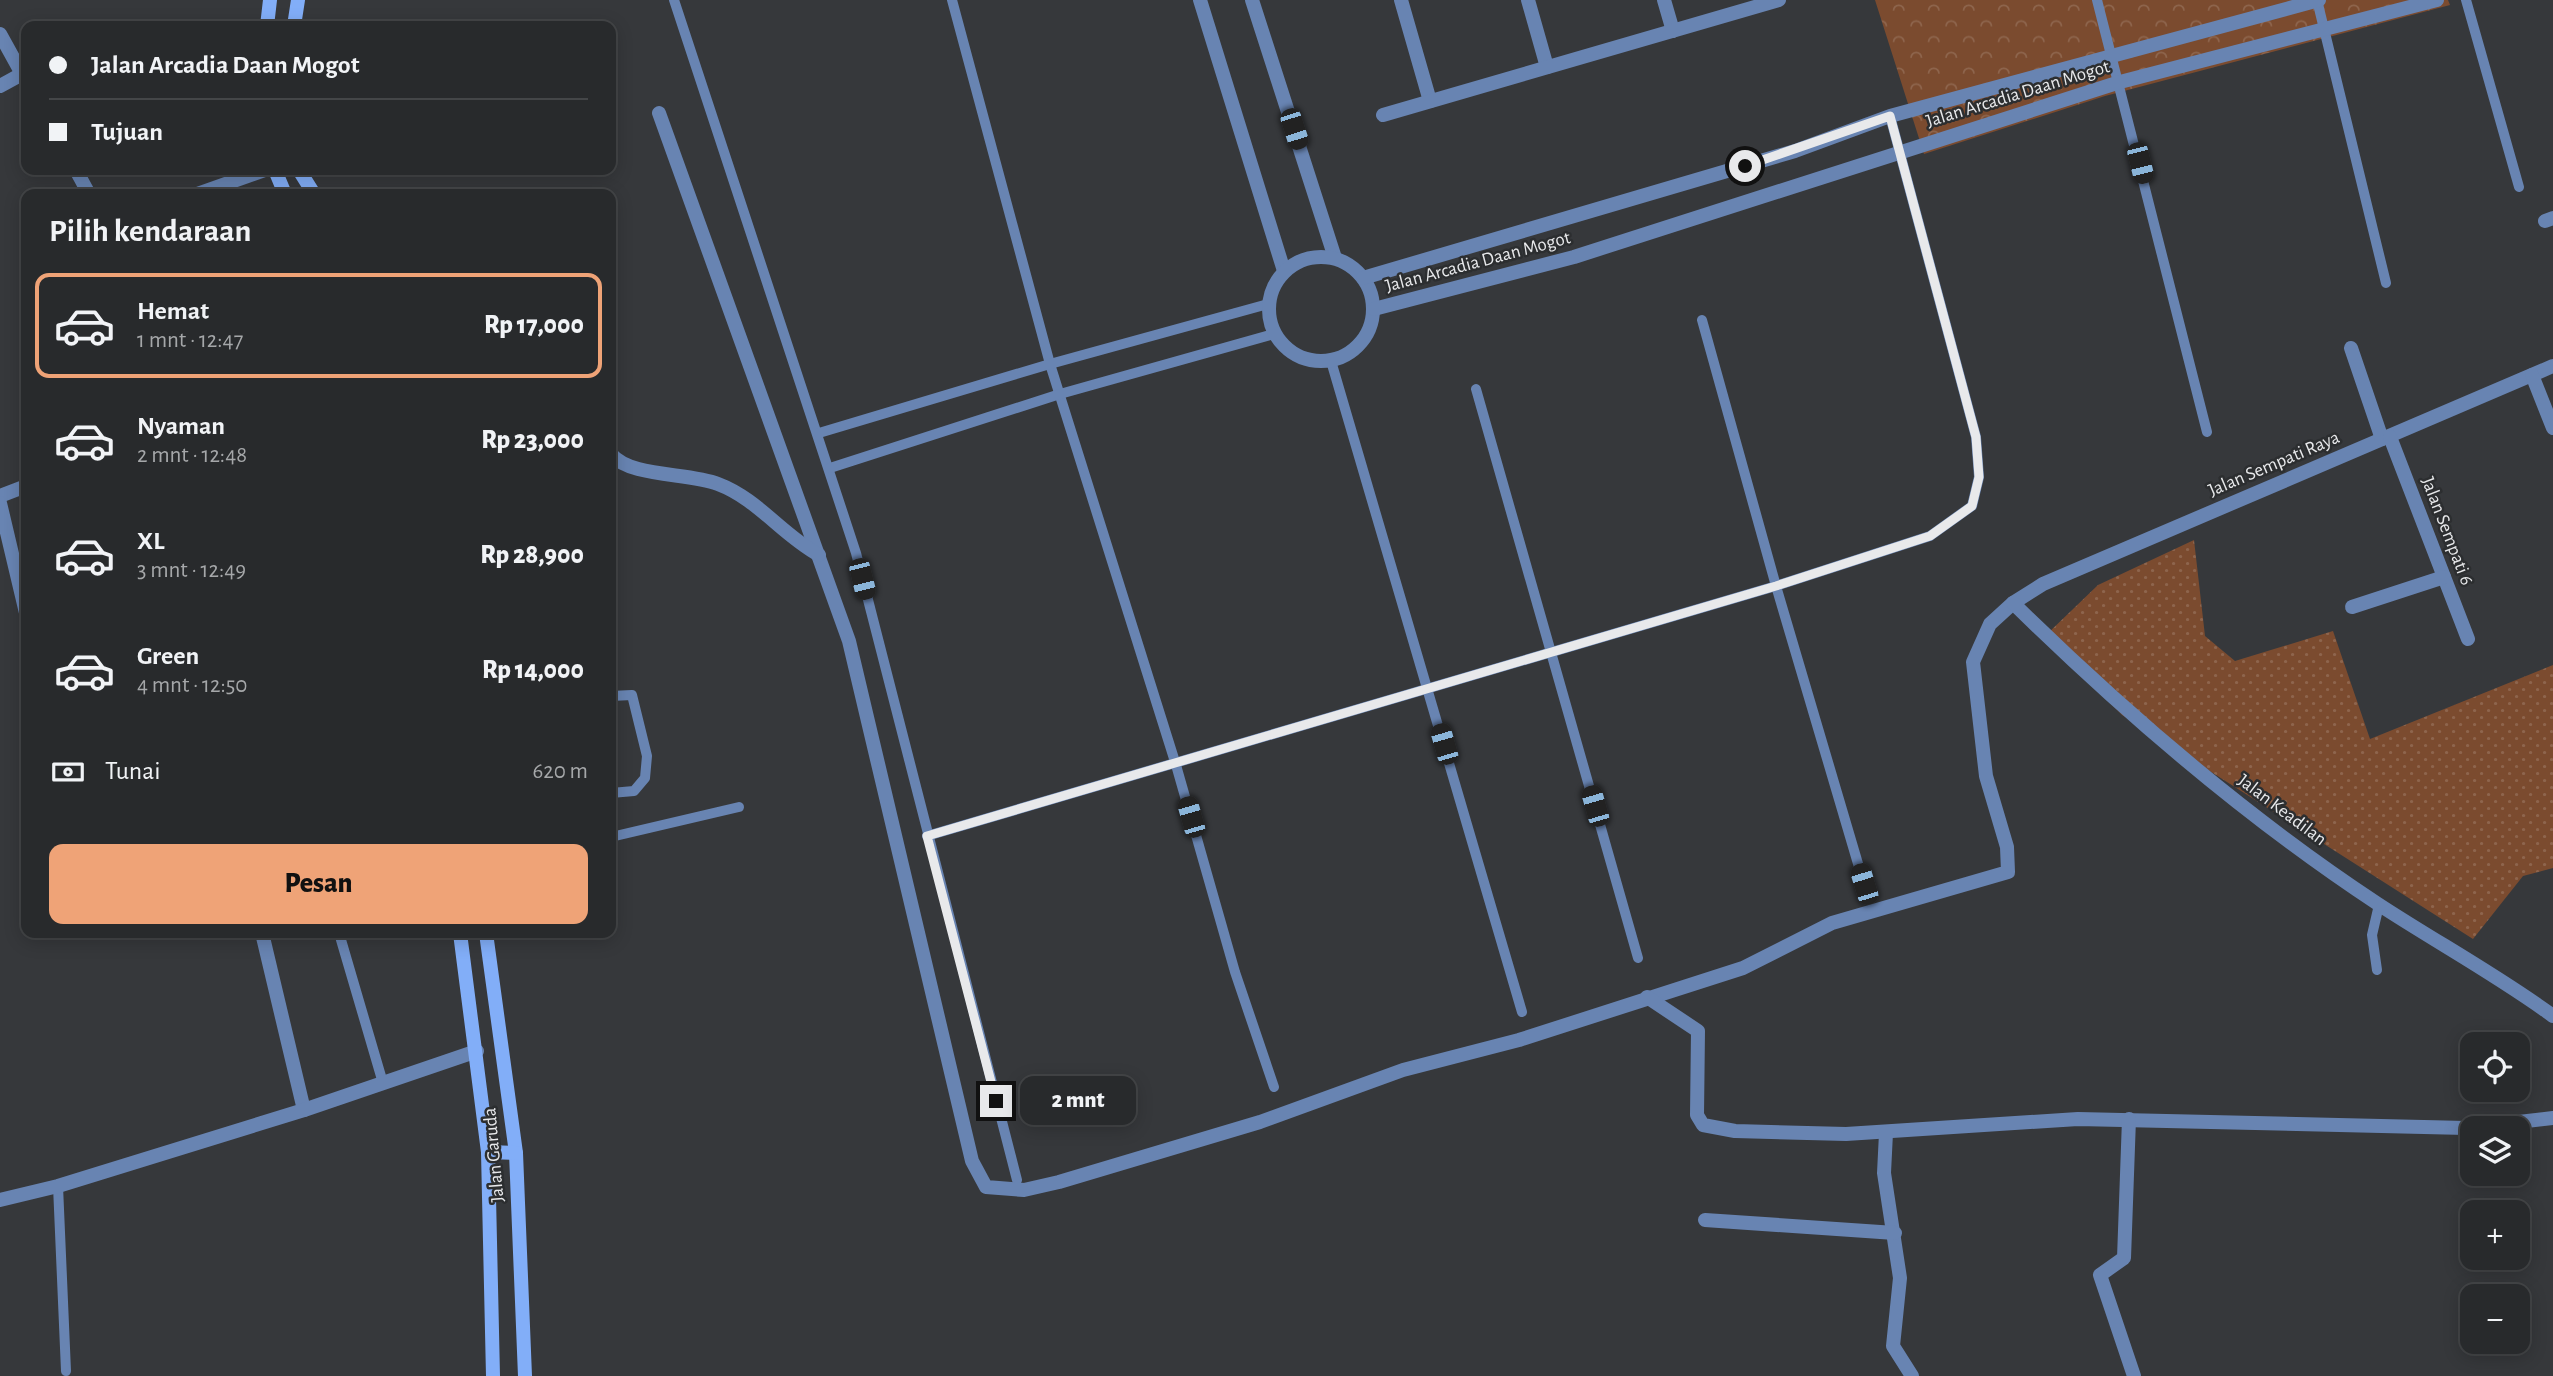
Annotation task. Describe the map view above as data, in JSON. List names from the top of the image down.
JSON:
{
  "streets": {
    "main road": ["Jalan Garuda"],
    "street": [
      "Jalan Arcadia Daan Mogot",
      "Jalan Sempati Raya",
      "Jalan Sempati 6",
      "Jalan Keadilan"
    ]
  },
  "crossings": [
    ["Jalan Sempati Raya", "Jalan Sempati 6"],
    ["Jalan Sempati Raya", "Jalan Keadilan"]
  ],
  "page": {
    "banner": ["Jalan Arcadia Daan Mogot", "Tujuan"],
    "heading": "Pilih kendaraan",
    "list": [
      {
        "name": "Hemat",
        "note": "1 mnt · 12:47",
        "value": "Rp 17,000"
      },
      {
        "name": "Nyaman",
        "note": "2 mnt · 12:48",
        "value": "Rp 23,000"
      },
      {
        "name": "XL",
        "note": "3 mnt · 12:49",
        "value": "Rp 28,900"
      },
      {
        "name": "Green",
        "note": "4 mnt · 12:50",
        "value": "Rp 14,000"
      }
    ],
    "pay": ["Tunai", "620 m"],
    "buttons": "Pesan",
    "map_buttons": ["+", "−"],
    "bubble": "2 mnt"
  }
}
